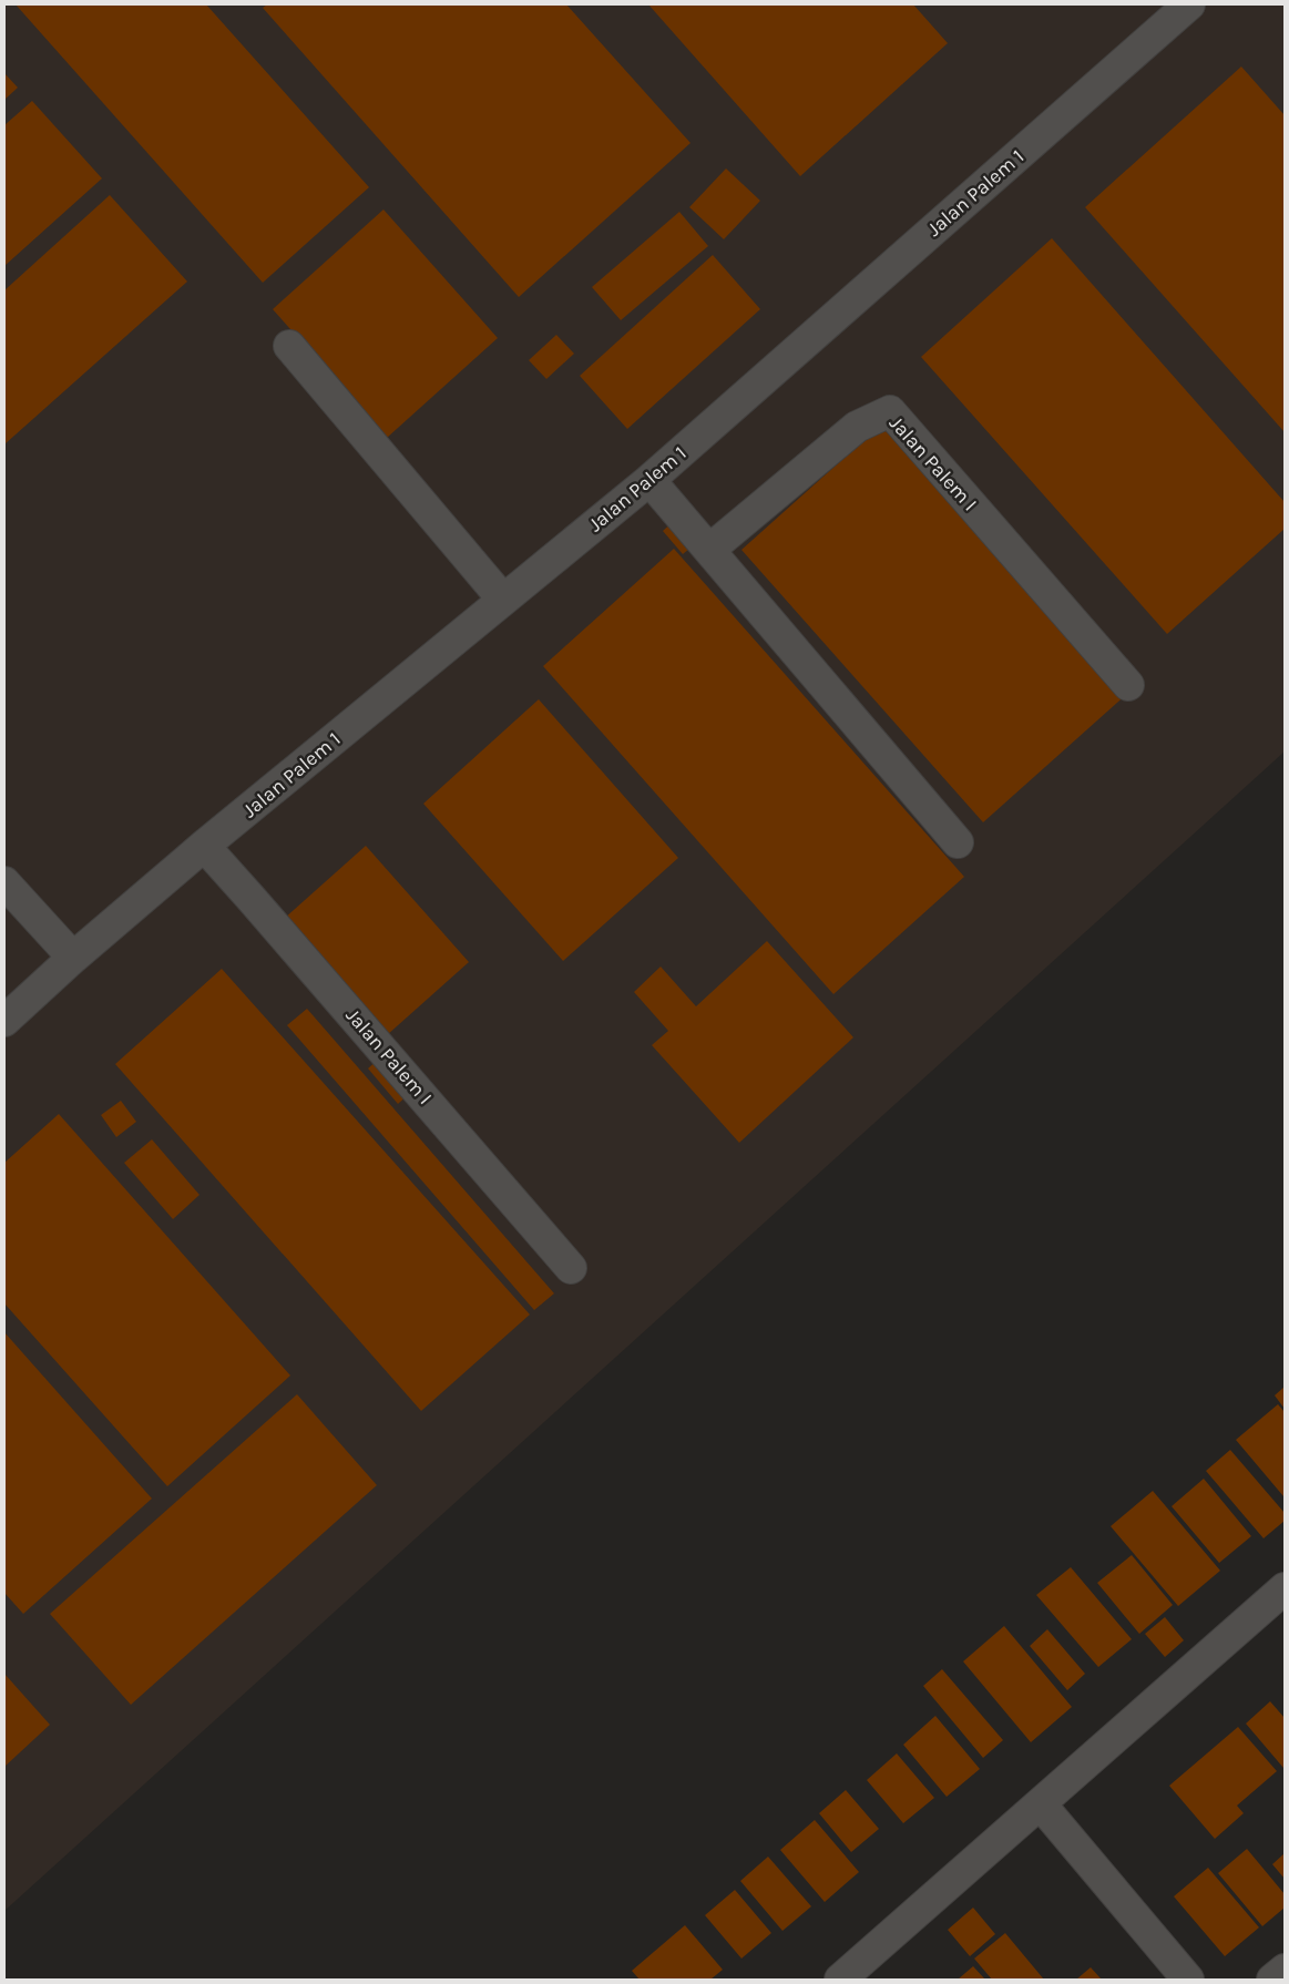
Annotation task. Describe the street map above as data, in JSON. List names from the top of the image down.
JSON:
{
  "streets": {
    "street": ["Jalan Palem 1", "Jalan Palem I"]
  },
  "crossings": [
    ["Jalan Palem 1", "Jalan Palem I"]
  ]
}
